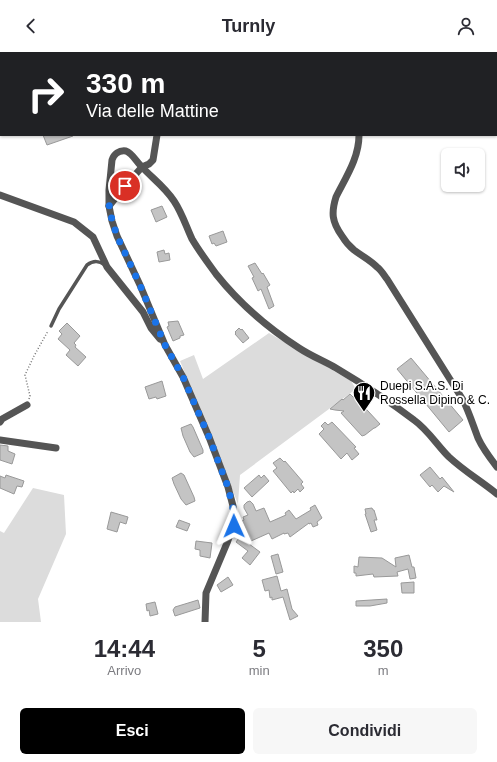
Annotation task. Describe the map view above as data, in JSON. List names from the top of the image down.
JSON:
{
  "places": {
    "restaurant": ["Duepi S.A.S. Di Rossella Dipino & C."]
  },
  "page": {
    "header": "Turnly",
    "turn": ["330 m", "Via delle Mattine"],
    "eta": [
      "14:44",
      "Arrivo",
      "5",
      "min",
      "350",
      "m"
    ],
    "buttons": ["Esci", "Condividi"]
  }
}
